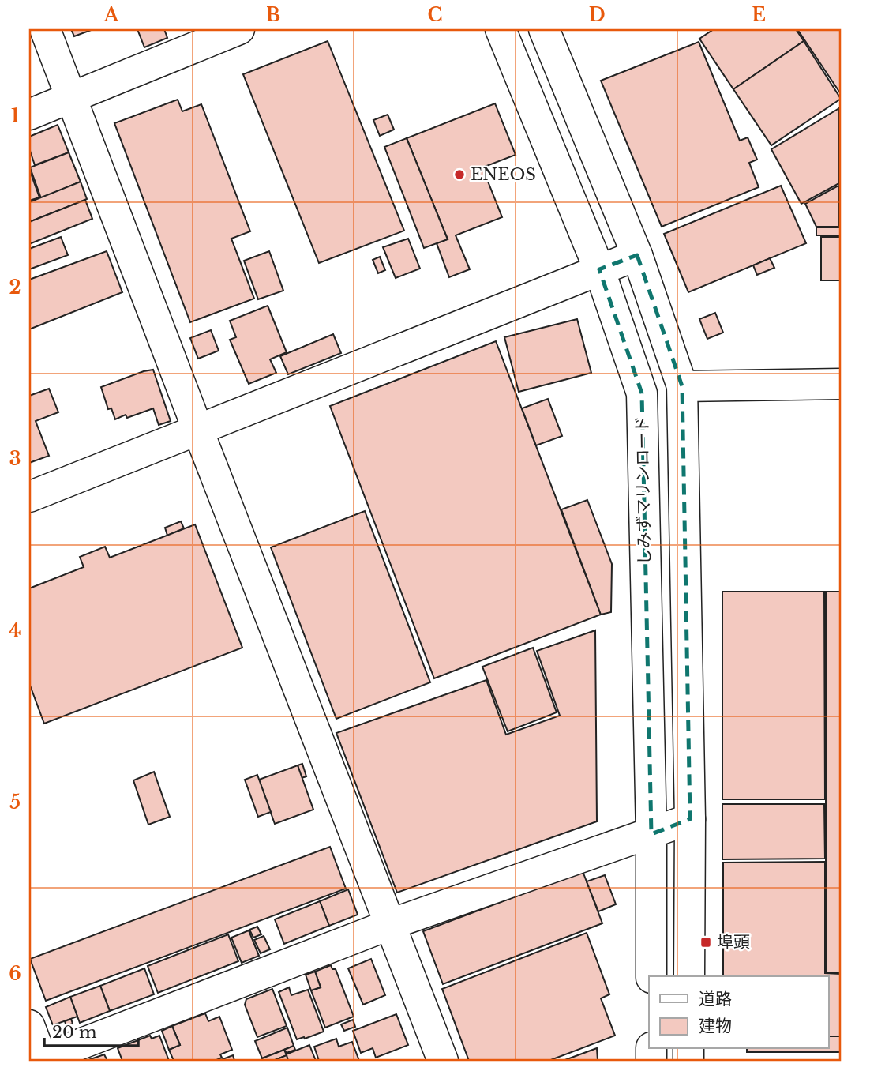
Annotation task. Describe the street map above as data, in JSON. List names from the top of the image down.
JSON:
{
  "streets": {
    "main road": ["しみずマリンロード"]
  },
  "places": {
    "other": ["ENEOS"],
    "transit": ["埠頭"]
  },
  "legend": ["道路", "建物"],
  "scale_bar": "20 m",
  "grid": {
    "columns": [
      "A",
      "B",
      "C",
      "D",
      "E"
    ],
    "rows": [
      "1",
      "2",
      "3",
      "4",
      "5",
      "6"
    ]
  }
}
